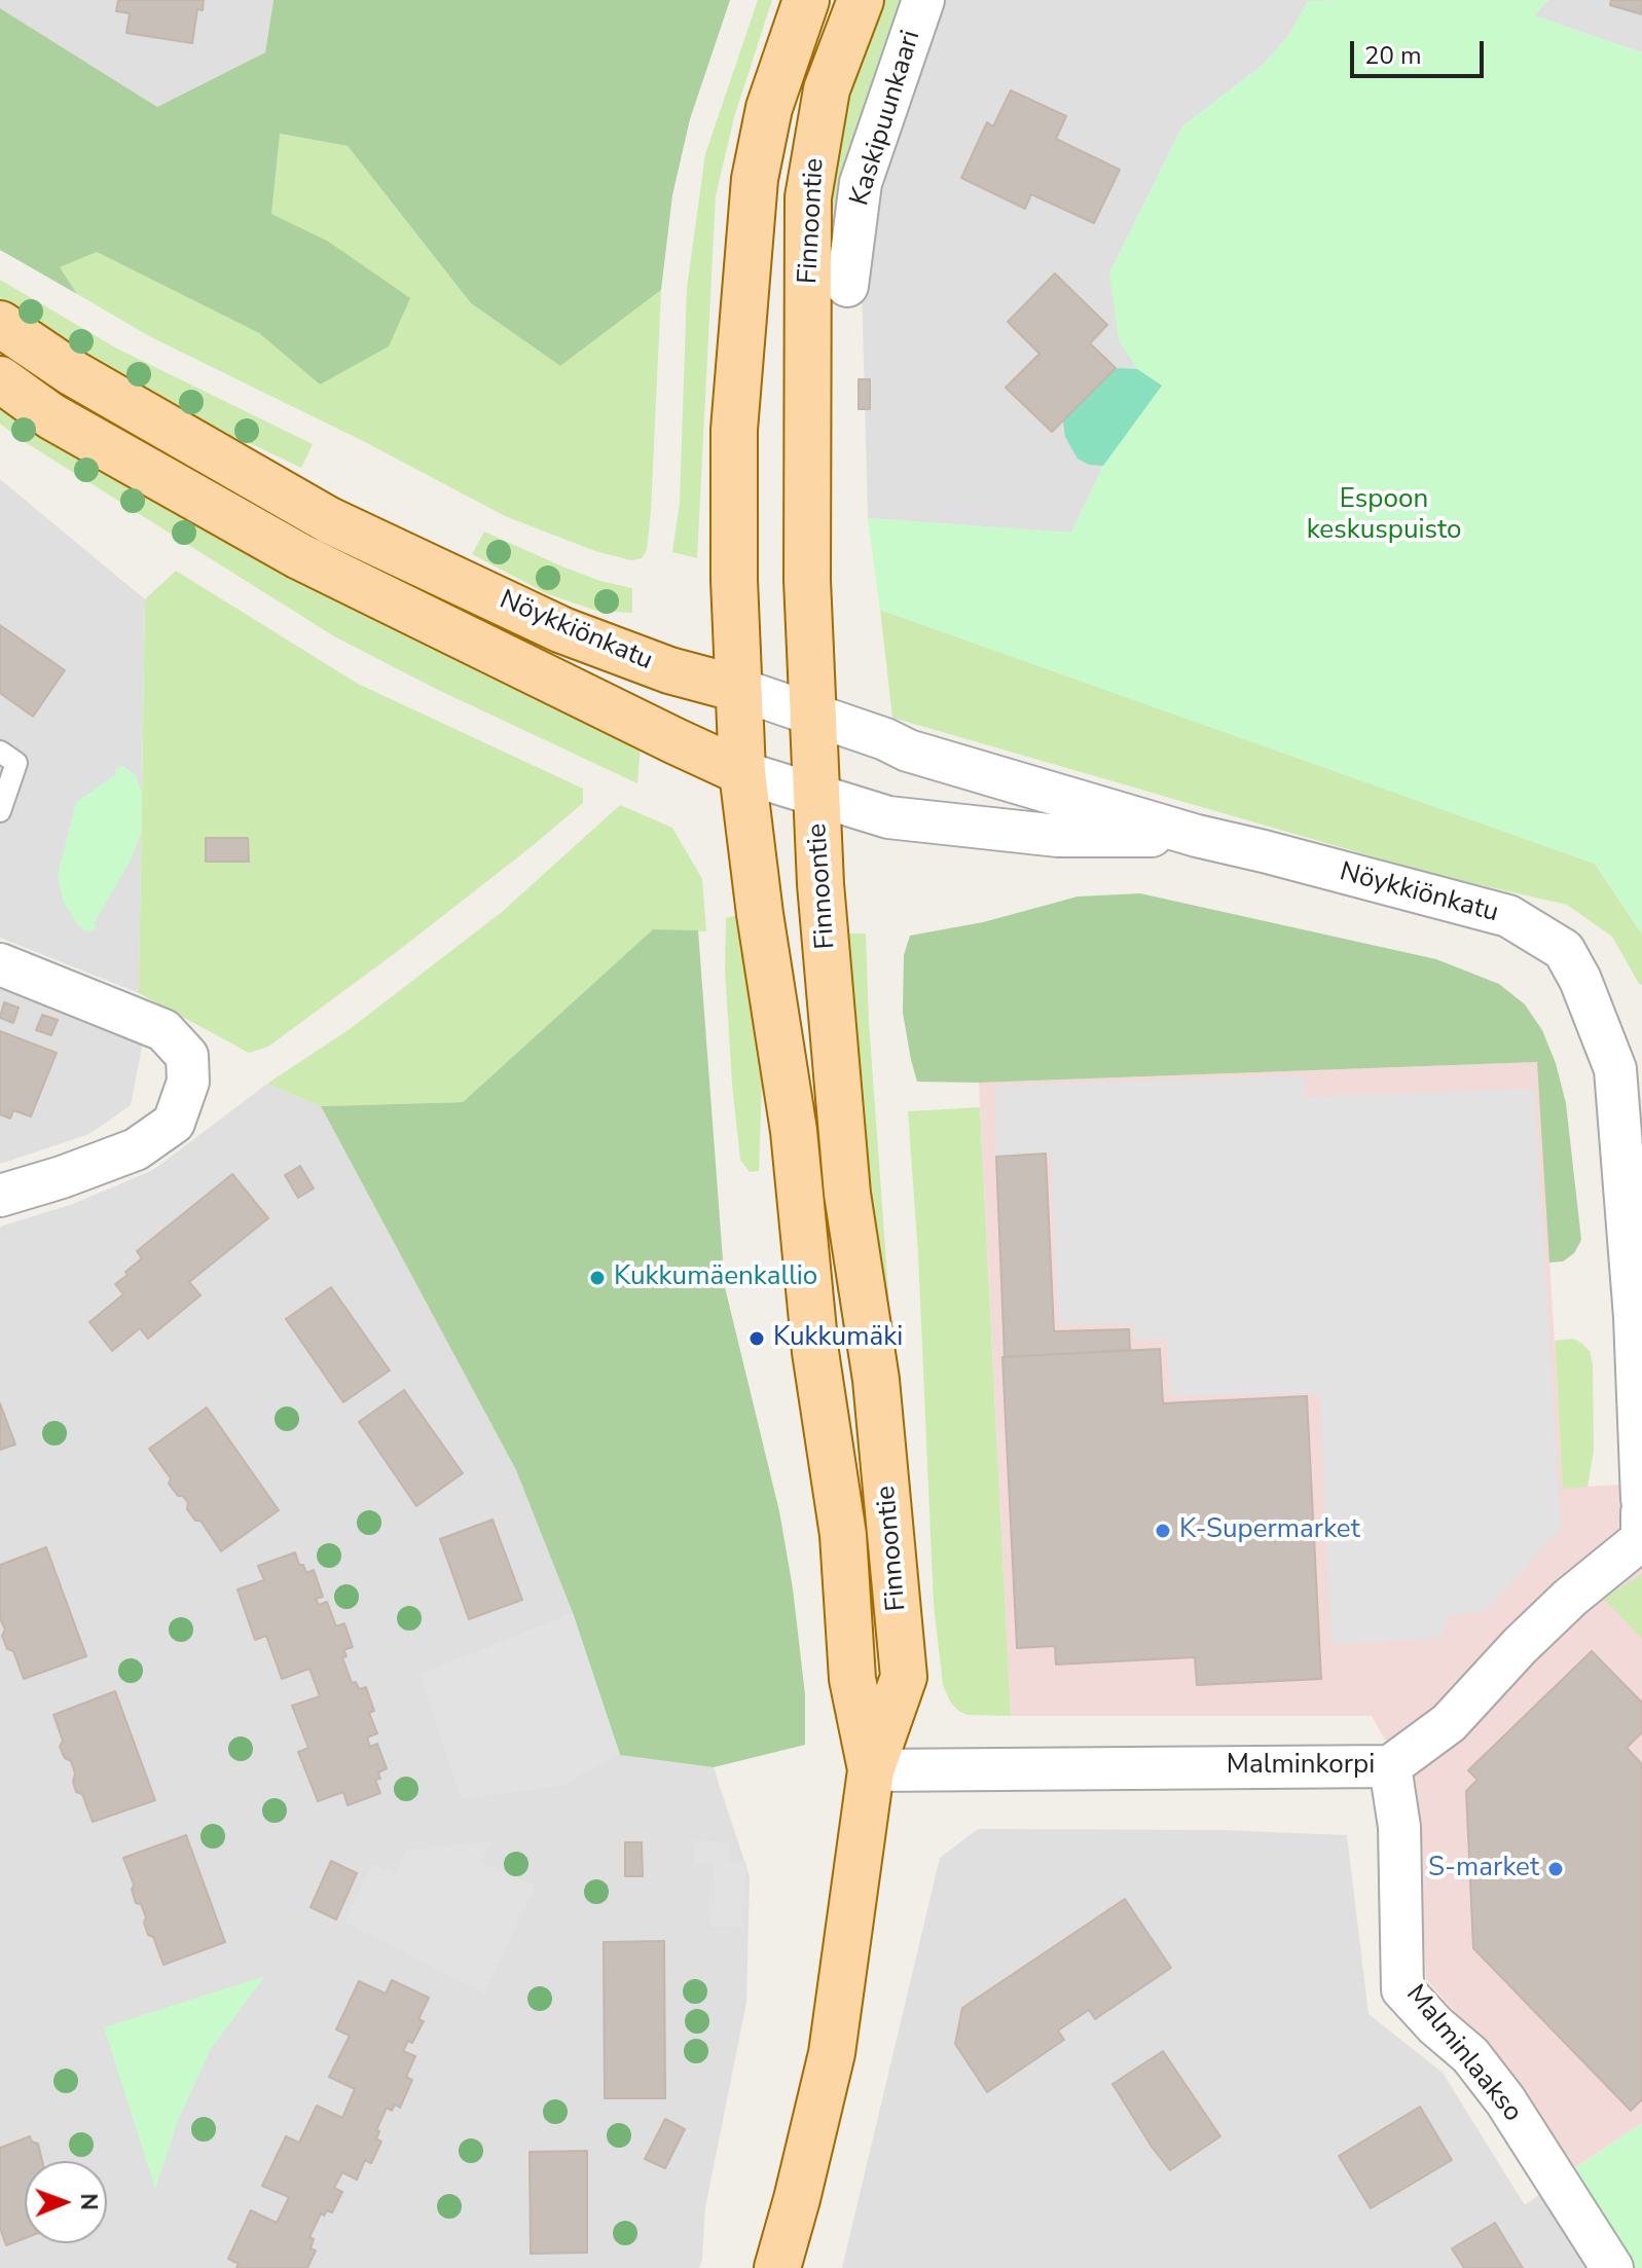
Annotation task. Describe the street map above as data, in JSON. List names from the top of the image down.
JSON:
{
  "streets": {
    "main road": ["Finnoontie", "Nöykkiönkatu"],
    "street": ["Kaskipuunkaari", "Malminkorpi", "Malminlaakso"]
  },
  "crossings": [
    ["Finnoontie", "Nöykkiönkatu"],
    ["Finnoontie", "Malminkorpi"],
    ["Malminkorpi", "Malminlaakso"]
  ],
  "parks": ["Espoon keskuspuisto"],
  "places": [
    "Kukkumäenkallio",
    "Kukkumäki",
    "K-Supermarket",
    "S-market"
  ],
  "scale_bar": "20 m",
  "north": "right"
}
